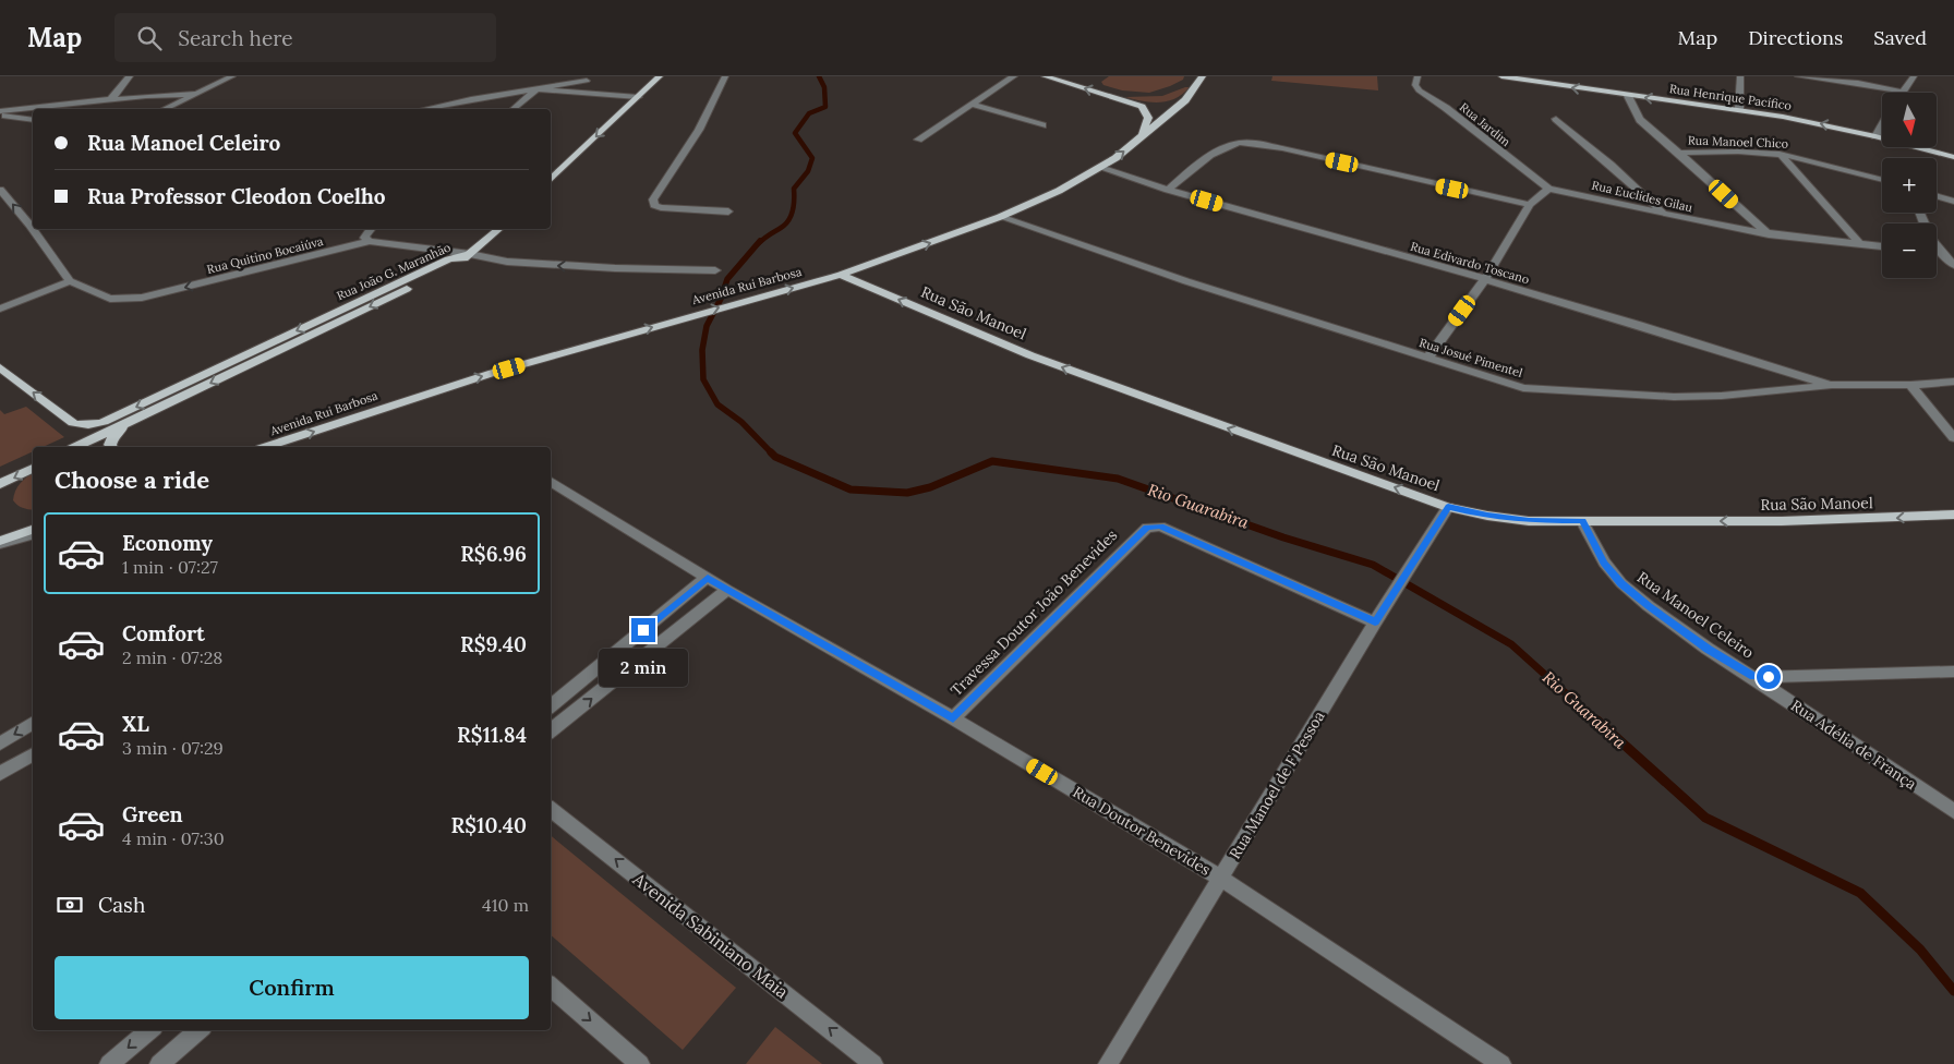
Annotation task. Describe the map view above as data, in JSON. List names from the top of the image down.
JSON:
{
  "streets": {
    "main road": [
      "Rua Henrique Pacífico",
      "Rua João G. Maranhão",
      "Avenida Rui Barbosa",
      "Rua São Manoel"
    ],
    "street": [
      "Rua Jardim",
      "Rua Manoel Chico",
      "Rua Euclides Gilau",
      "Rua Quitino Bocaiúva",
      "Rua Edivardo Toscano",
      "Rua Josué Pimentel",
      "Travessa Doutor João Benevides",
      "Rua Manoel Celeiro",
      "Rua Adélia de França",
      "Rua Manoel de F Pessoa",
      "Rua Doutor Benevides",
      "Avenida Sabiniano Maia"
    ]
  },
  "crossings": [
    ["Rua Jardim", "Rua Euclides Gilau"],
    ["Rua Quitino Bocaiúva", "Rua João G. Maranhão"],
    ["Rua Edivardo Toscano", "Avenida Rui Barbosa"],
    ["Rua Edivardo Toscano", "Rua Josué Pimentel"],
    ["Avenida Rui Barbosa", "Rua São Manoel"],
    ["Avenida Rui Barbosa", "Rua Josué Pimentel"],
    ["Rua São Manoel", "Rua Manoel Celeiro"],
    ["Rua São Manoel", "Rua Manoel de F Pessoa"],
    ["Travessa Doutor João Benevides", "Rua Manoel de F Pessoa"],
    ["Travessa Doutor João Benevides", "Rua Doutor Benevides"],
    ["Rua Manoel Celeiro", "Rua Adélia de França"],
    ["Rua Manoel de F Pessoa", "Rua Doutor Benevides"]
  ],
  "one_way": [
    "Rua Henrique Pacífico",
    "Rua Quitino Bocaiúva",
    "Rua João G. Maranhão",
    "Avenida Rui Barbosa",
    "Rua São Manoel",
    "Avenida Sabiniano Maia"
  ],
  "water": ["Rio Guarabira"],
  "north": "bottom",
  "page": {
    "header": "Map",
    "search": "Search here",
    "nav": ["Map", "Directions", "Saved"],
    "map_buttons": ["+", "−"],
    "banner": ["Rua Manoel Celeiro", "Rua Professor Cleodon Coelho"],
    "heading": "Choose a ride",
    "list": [
      {
        "name": "Economy",
        "note": "1 min · 07:27",
        "value": "R$6.96"
      },
      {
        "name": "Comfort",
        "note": "2 min · 07:28",
        "value": "R$9.40"
      },
      {
        "name": "XL",
        "note": "3 min · 07:29",
        "value": "R$11.84"
      },
      {
        "name": "Green",
        "note": "4 min · 07:30",
        "value": "R$10.40"
      }
    ],
    "bubble": "2 min",
    "pay": ["Cash", "410 m"],
    "buttons": "Confirm"
  }
}
